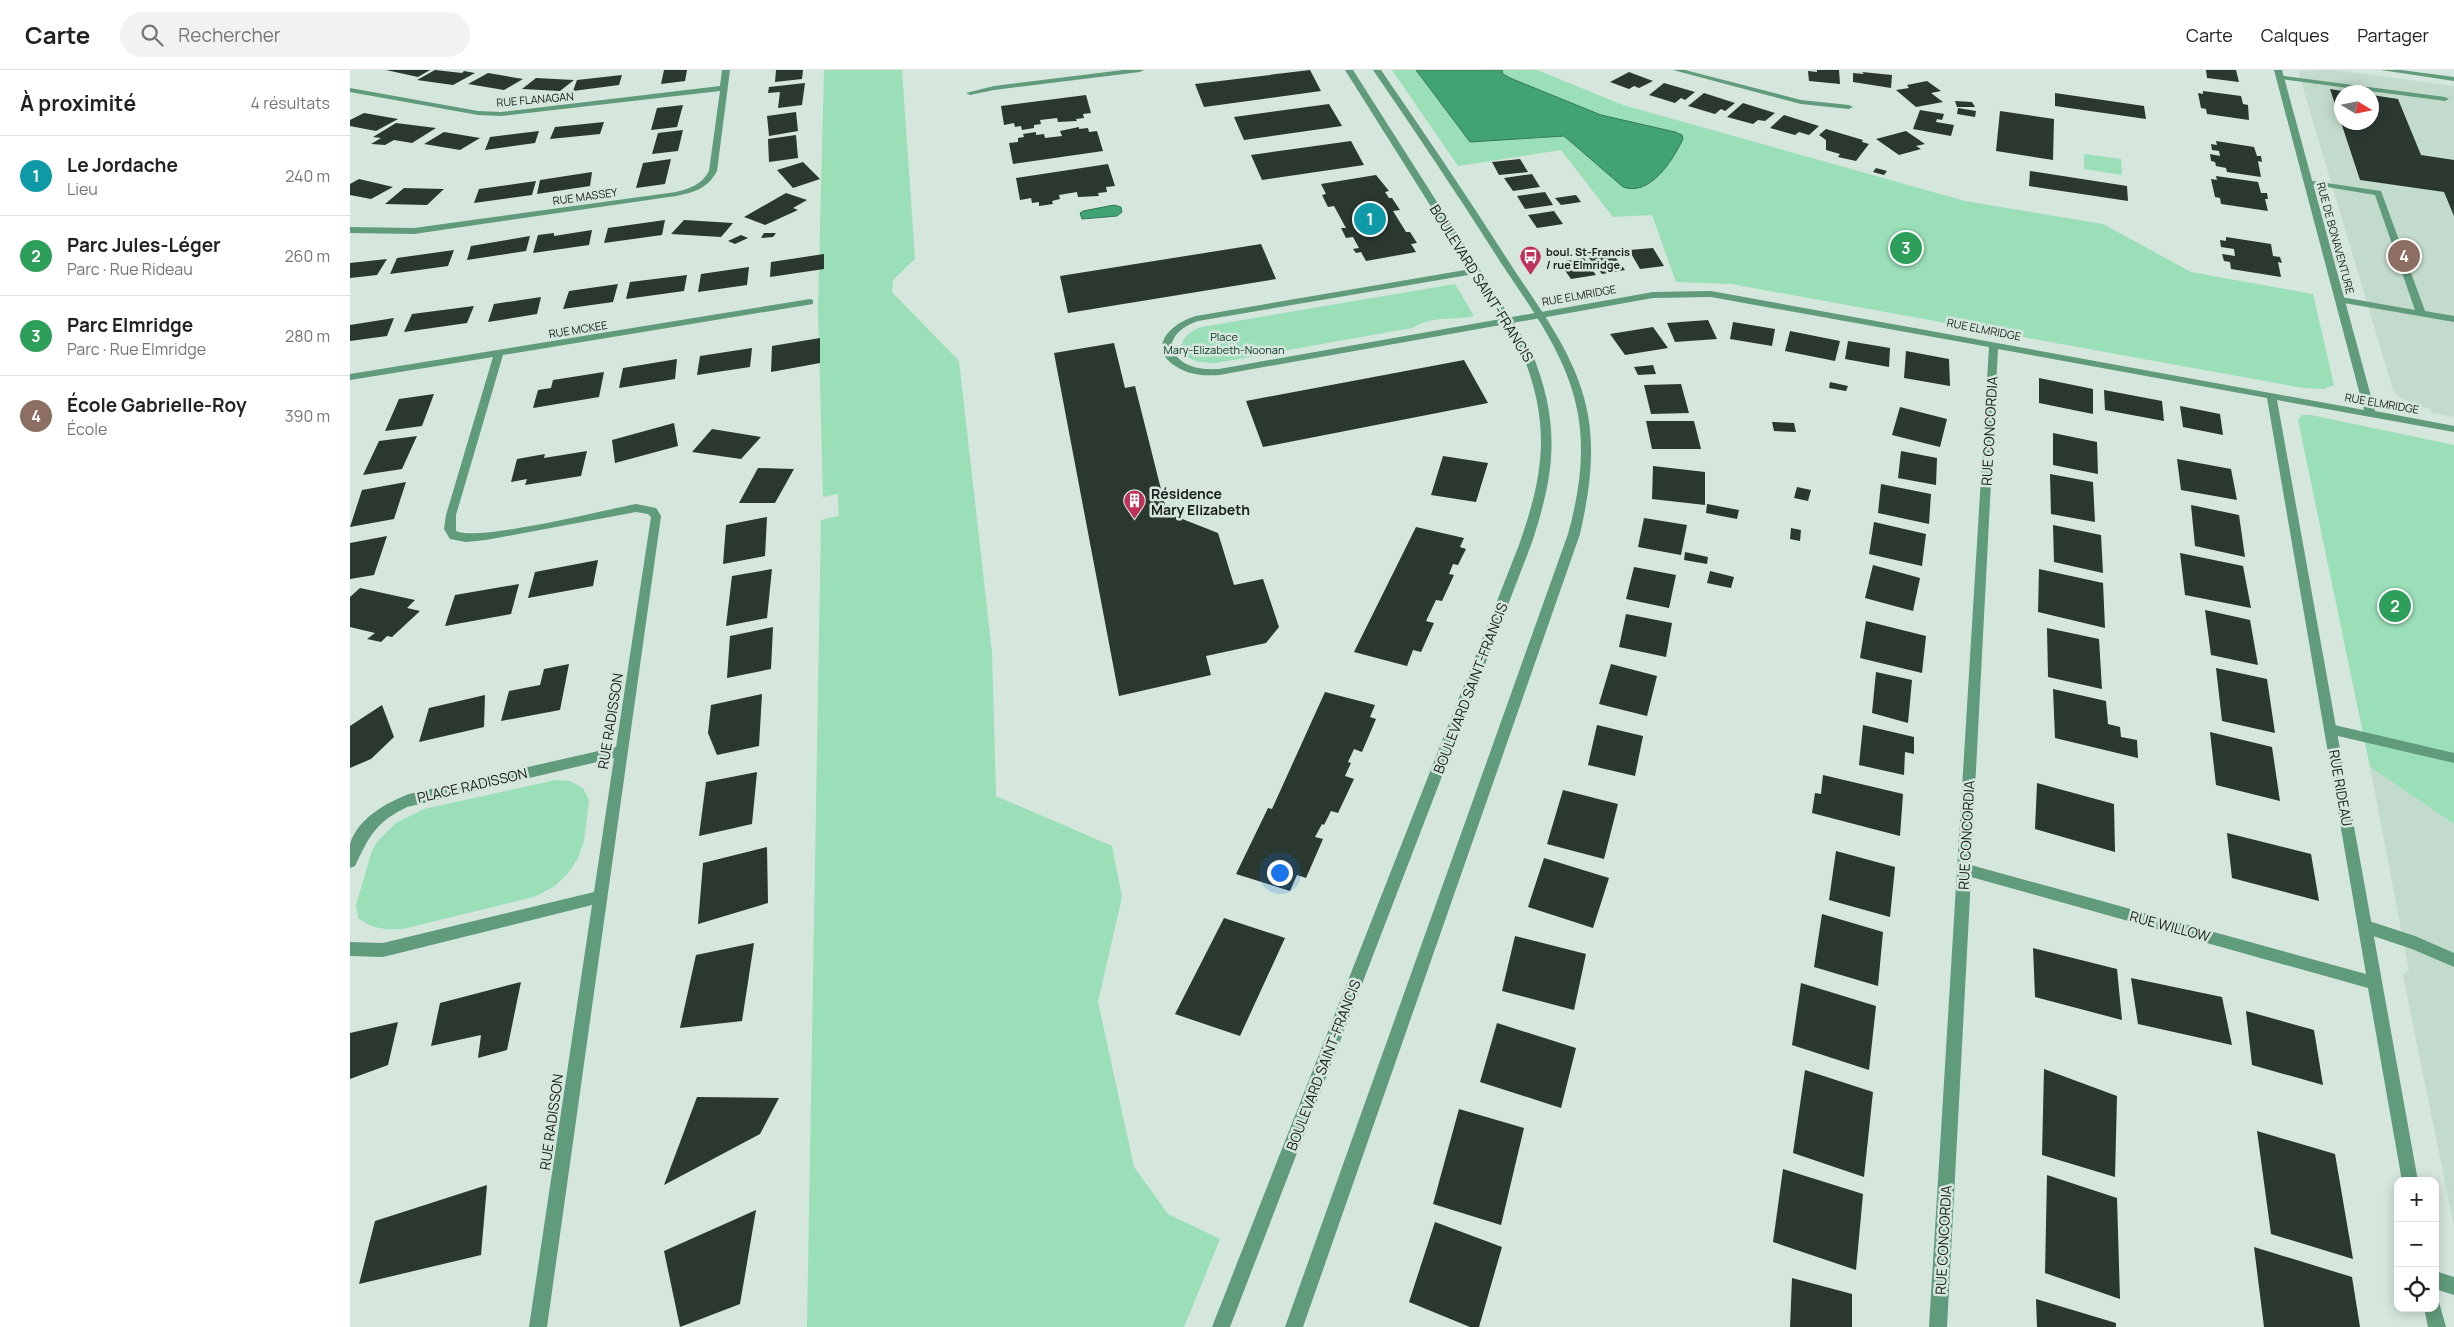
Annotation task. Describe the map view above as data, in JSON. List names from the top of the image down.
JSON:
{
  "streets": {
    "street": [
      "RUE FLANAGAN",
      "RUE MASSEY",
      "RUE DE BONAVENTURE",
      "BOULEVARD SAINT-FRANCIS",
      "RUE ELMRIDGE",
      "RUE MCKEE",
      "RUE CONCORDIA",
      "RUE RADISSON",
      "PLACE RADISSON",
      "RUE RIDEAU",
      "RUE WILLOW"
    ]
  },
  "crossings": [
    ["RUE FLANAGAN", "RUE MASSEY"],
    ["RUE DE BONAVENTURE", "RUE ELMRIDGE"],
    ["BOULEVARD SAINT-FRANCIS", "RUE ELMRIDGE"],
    ["RUE ELMRIDGE", "RUE CONCORDIA"],
    ["RUE ELMRIDGE", "RUE RIDEAU"],
    ["RUE MCKEE", "RUE RADISSON"],
    ["RUE CONCORDIA", "RUE WILLOW"],
    ["RUE RADISSON", "PLACE RADISSON"],
    ["RUE RIDEAU", "RUE WILLOW"]
  ],
  "parks": ["Place Mary-Elizabeth-Noonan"],
  "places": {
    "bus stop": ["boul. St-Francis / rue Elmridge"],
    "building": ["Résidence Mary Elizabeth"]
  },
  "north": "right",
  "page": {
    "header": "Carte",
    "search": "Rechercher",
    "nav": ["Carte", "Calques", "Partager"],
    "heading": ["À proximité", "4 résultats"],
    "list": [
      {
        "mark": "1",
        "name": "Le Jordache",
        "note": "Lieu",
        "value": "240 m"
      },
      {
        "mark": "2",
        "name": "Parc Jules-Léger",
        "note": "Parc · Rue Rideau",
        "value": "260 m"
      },
      {
        "mark": "3",
        "name": "Parc Elmridge",
        "note": "Parc · Rue Elmridge",
        "value": "280 m"
      },
      {
        "mark": "4",
        "name": "École Gabrielle-Roy",
        "note": "École",
        "value": "390 m"
      }
    ],
    "pins": [
      "1",
      "3",
      "4",
      "2"
    ],
    "map_buttons": ["+", "−"]
  }
}
